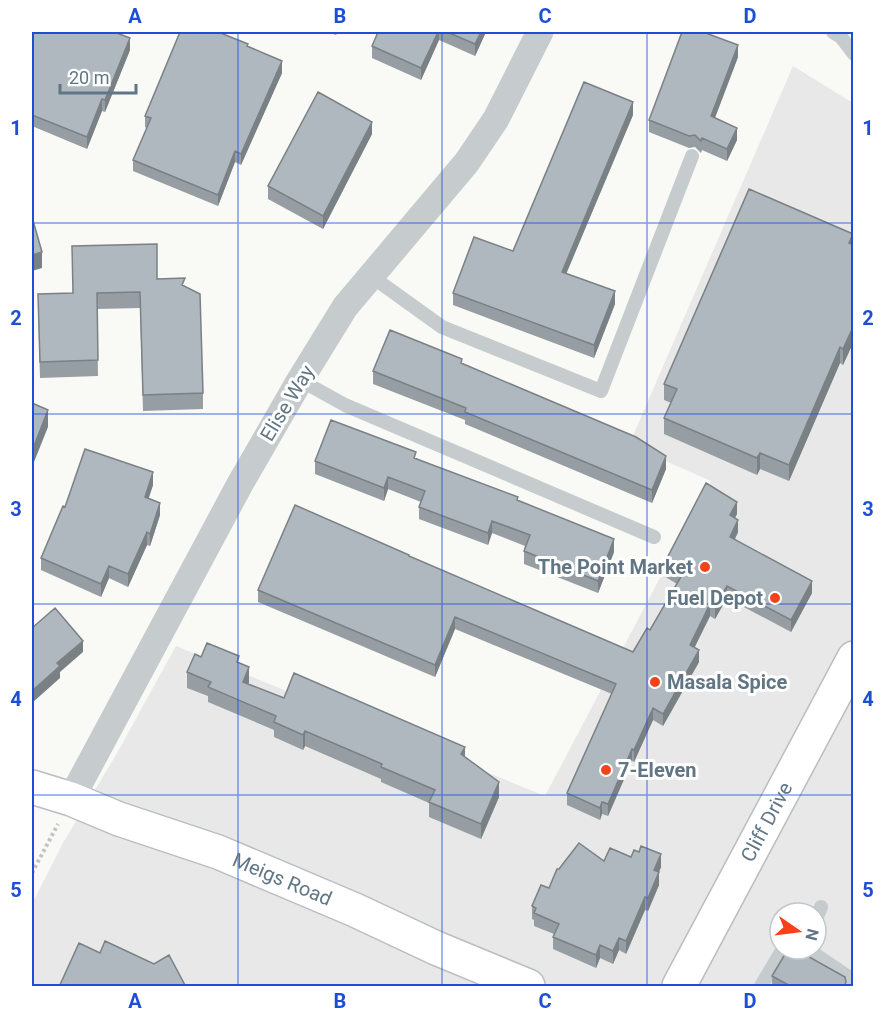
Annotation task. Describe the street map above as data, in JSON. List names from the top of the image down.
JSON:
{
  "streets": {
    "main road": ["Cliff Drive", "Meigs Road"],
    "street": ["Elise Way"]
  },
  "crossings": [
    ["Elise Way", "Meigs Road"]
  ],
  "places": [
    "The Point Market",
    "Fuel Depot",
    "Masala Spice",
    "7-Eleven"
  ],
  "scale_bar": "20 m",
  "north": "right",
  "grid": {
    "columns": [
      "A",
      "B",
      "C",
      "D"
    ],
    "rows": [
      "1",
      "2",
      "3",
      "4",
      "5"
    ]
  }
}
